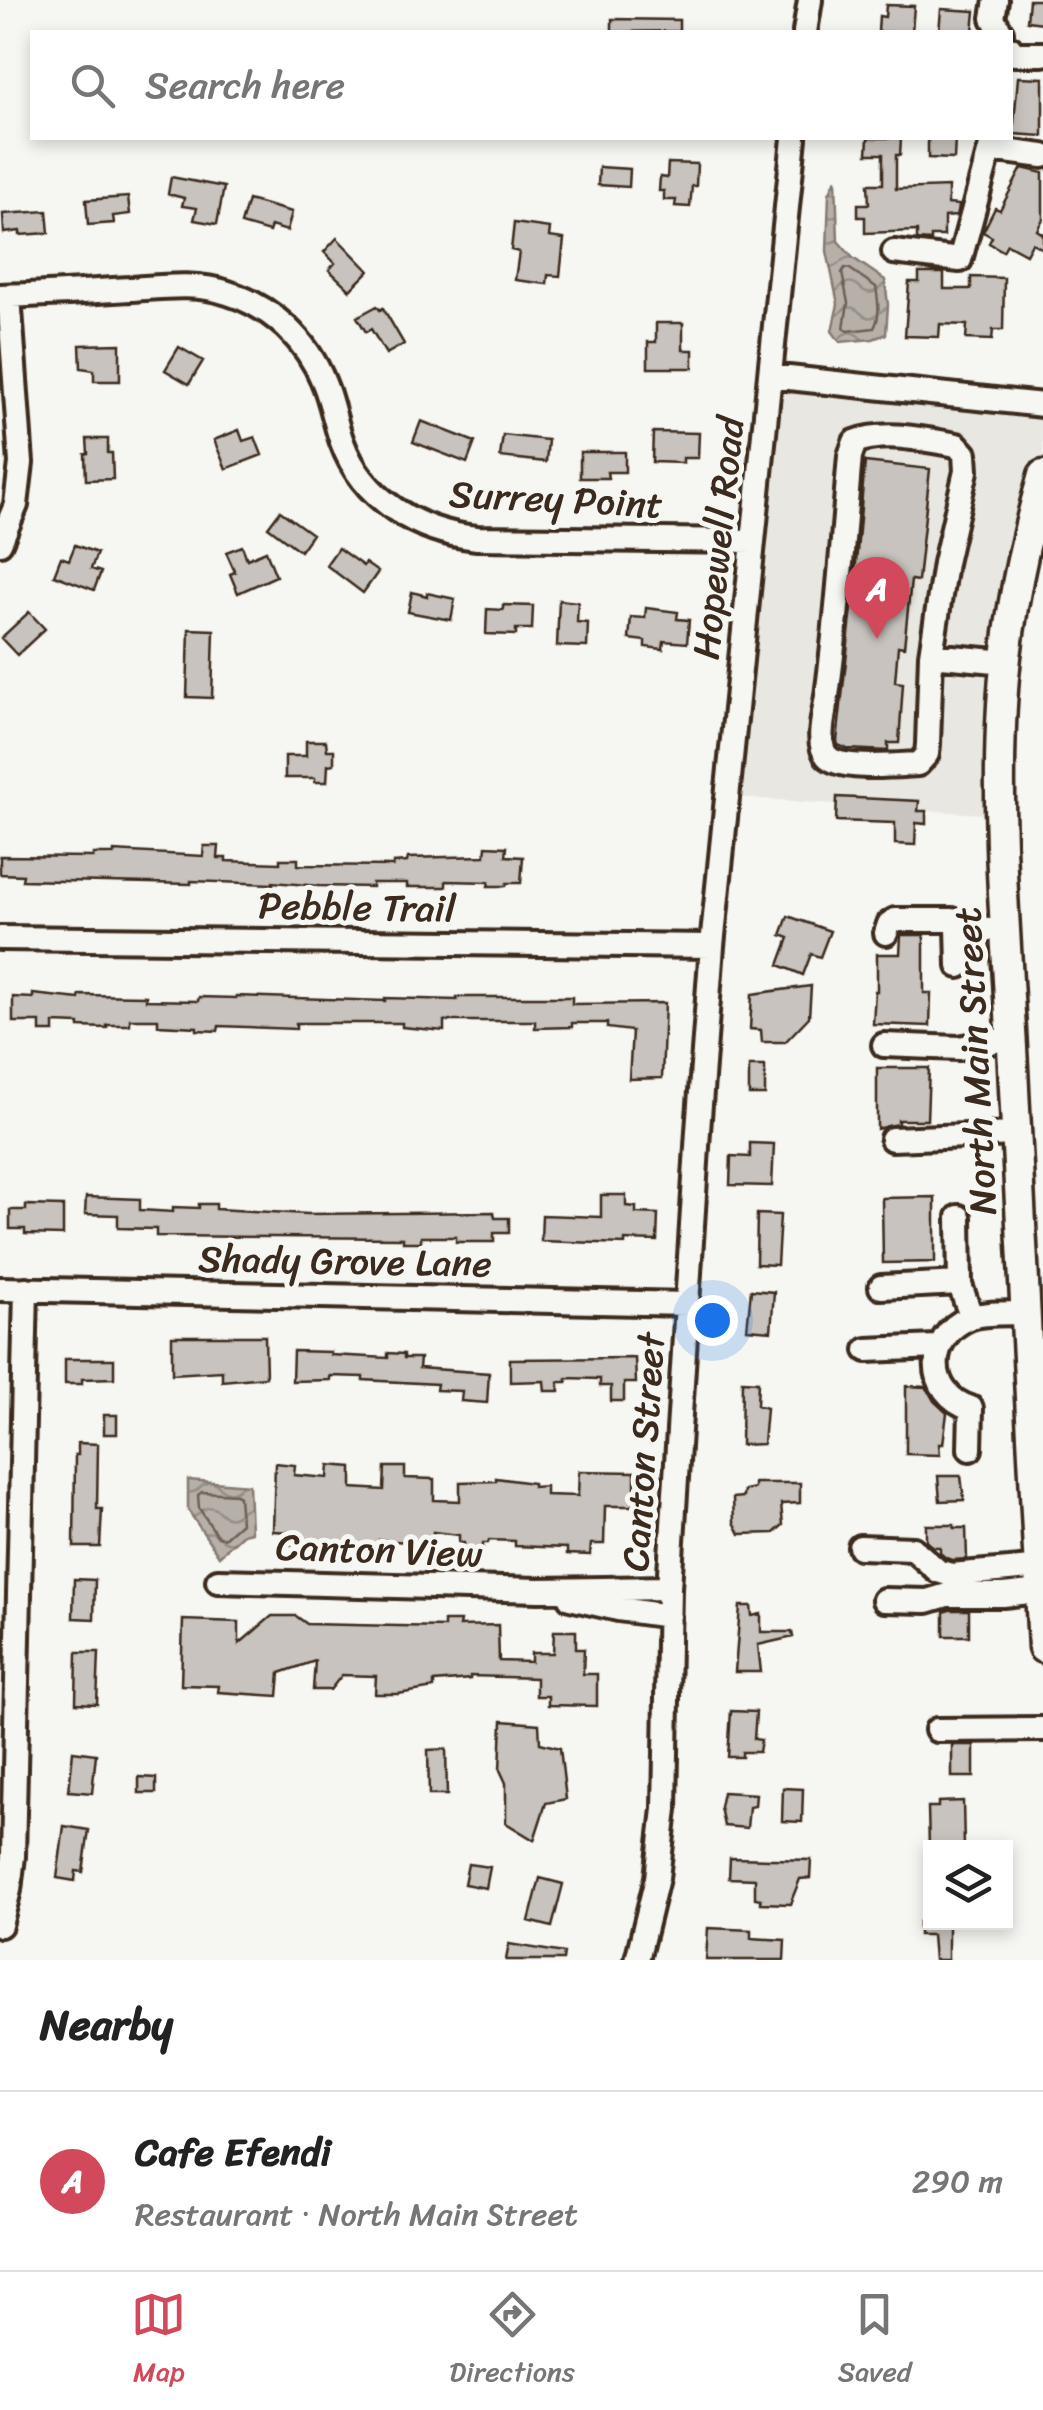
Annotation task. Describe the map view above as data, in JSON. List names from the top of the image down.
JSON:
{
  "streets": {
    "main road": ["North Main Street"],
    "street": [
      "Surrey Point",
      "Hopewell Road",
      "Pebble Trail",
      "Shady Grove Lane",
      "Canton Street",
      "Canton View"
    ]
  },
  "crossings": [
    ["Surrey Point", "Hopewell Road"],
    ["Hopewell Road", "Pebble Trail"],
    ["Hopewell Road", "Canton Street"],
    ["Pebble Trail", "Canton Street"],
    ["Shady Grove Lane", "Canton Street"],
    ["Canton Street", "Canton View"]
  ],
  "page": {
    "search": "Search here",
    "pins": "A",
    "heading": "Nearby",
    "list": [
      {
        "mark": "A",
        "name": "Cafe Efendi",
        "note": "Restaurant · North Main Street",
        "value": "290 m"
      }
    ],
    "nav": ["Map", "Directions", "Saved"]
  }
}
